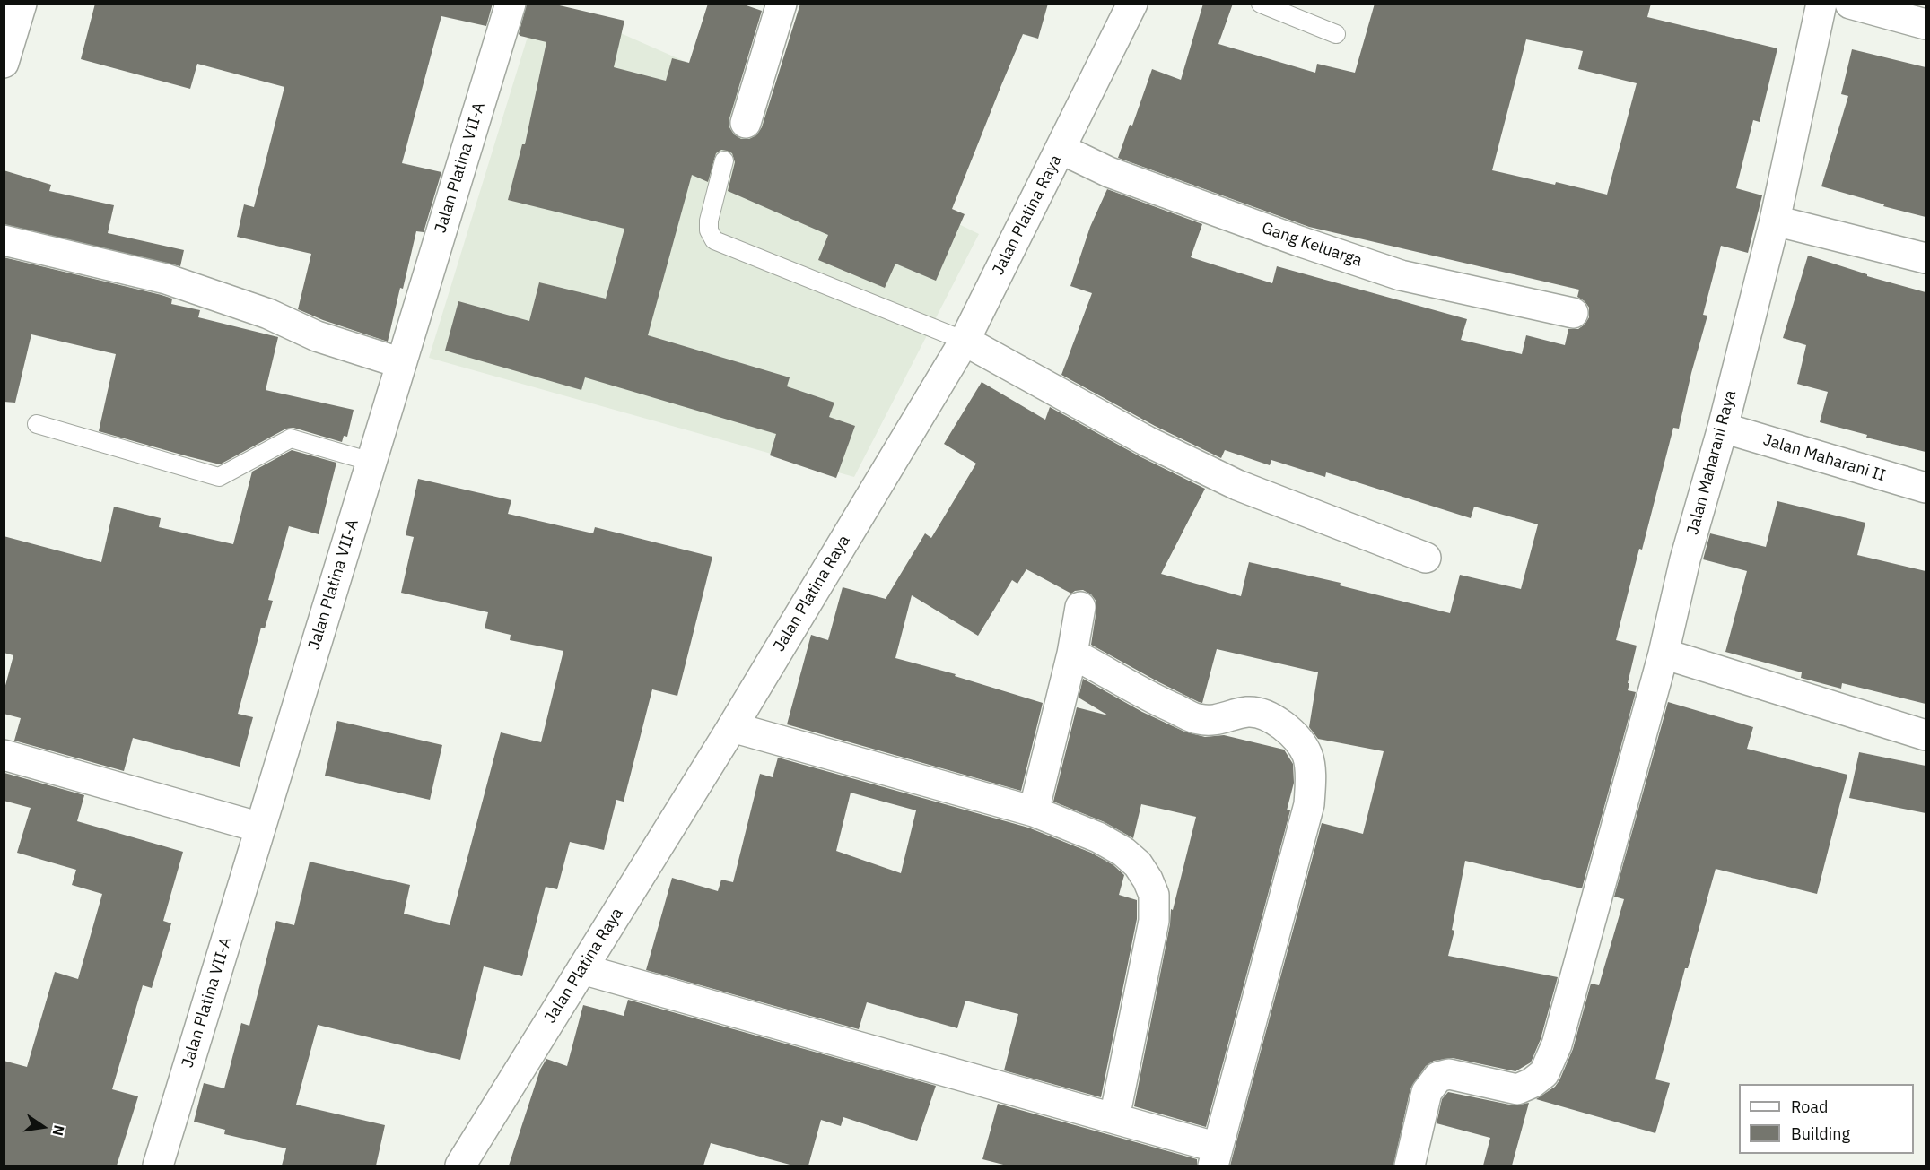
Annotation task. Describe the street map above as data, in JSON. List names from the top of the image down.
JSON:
{
  "streets": {
    "street": [
      "Jalan Platina VII-A",
      "Jalan Platina Raya",
      "Gang Keluarga",
      "Jalan Maharani II",
      "Jalan Maharani Raya"
    ]
  },
  "crossings": [
    ["Jalan Platina Raya", "Gang Keluarga"],
    ["Jalan Maharani II", "Jalan Maharani Raya"]
  ],
  "legend": ["Road", "Building"],
  "north": "right"
}
